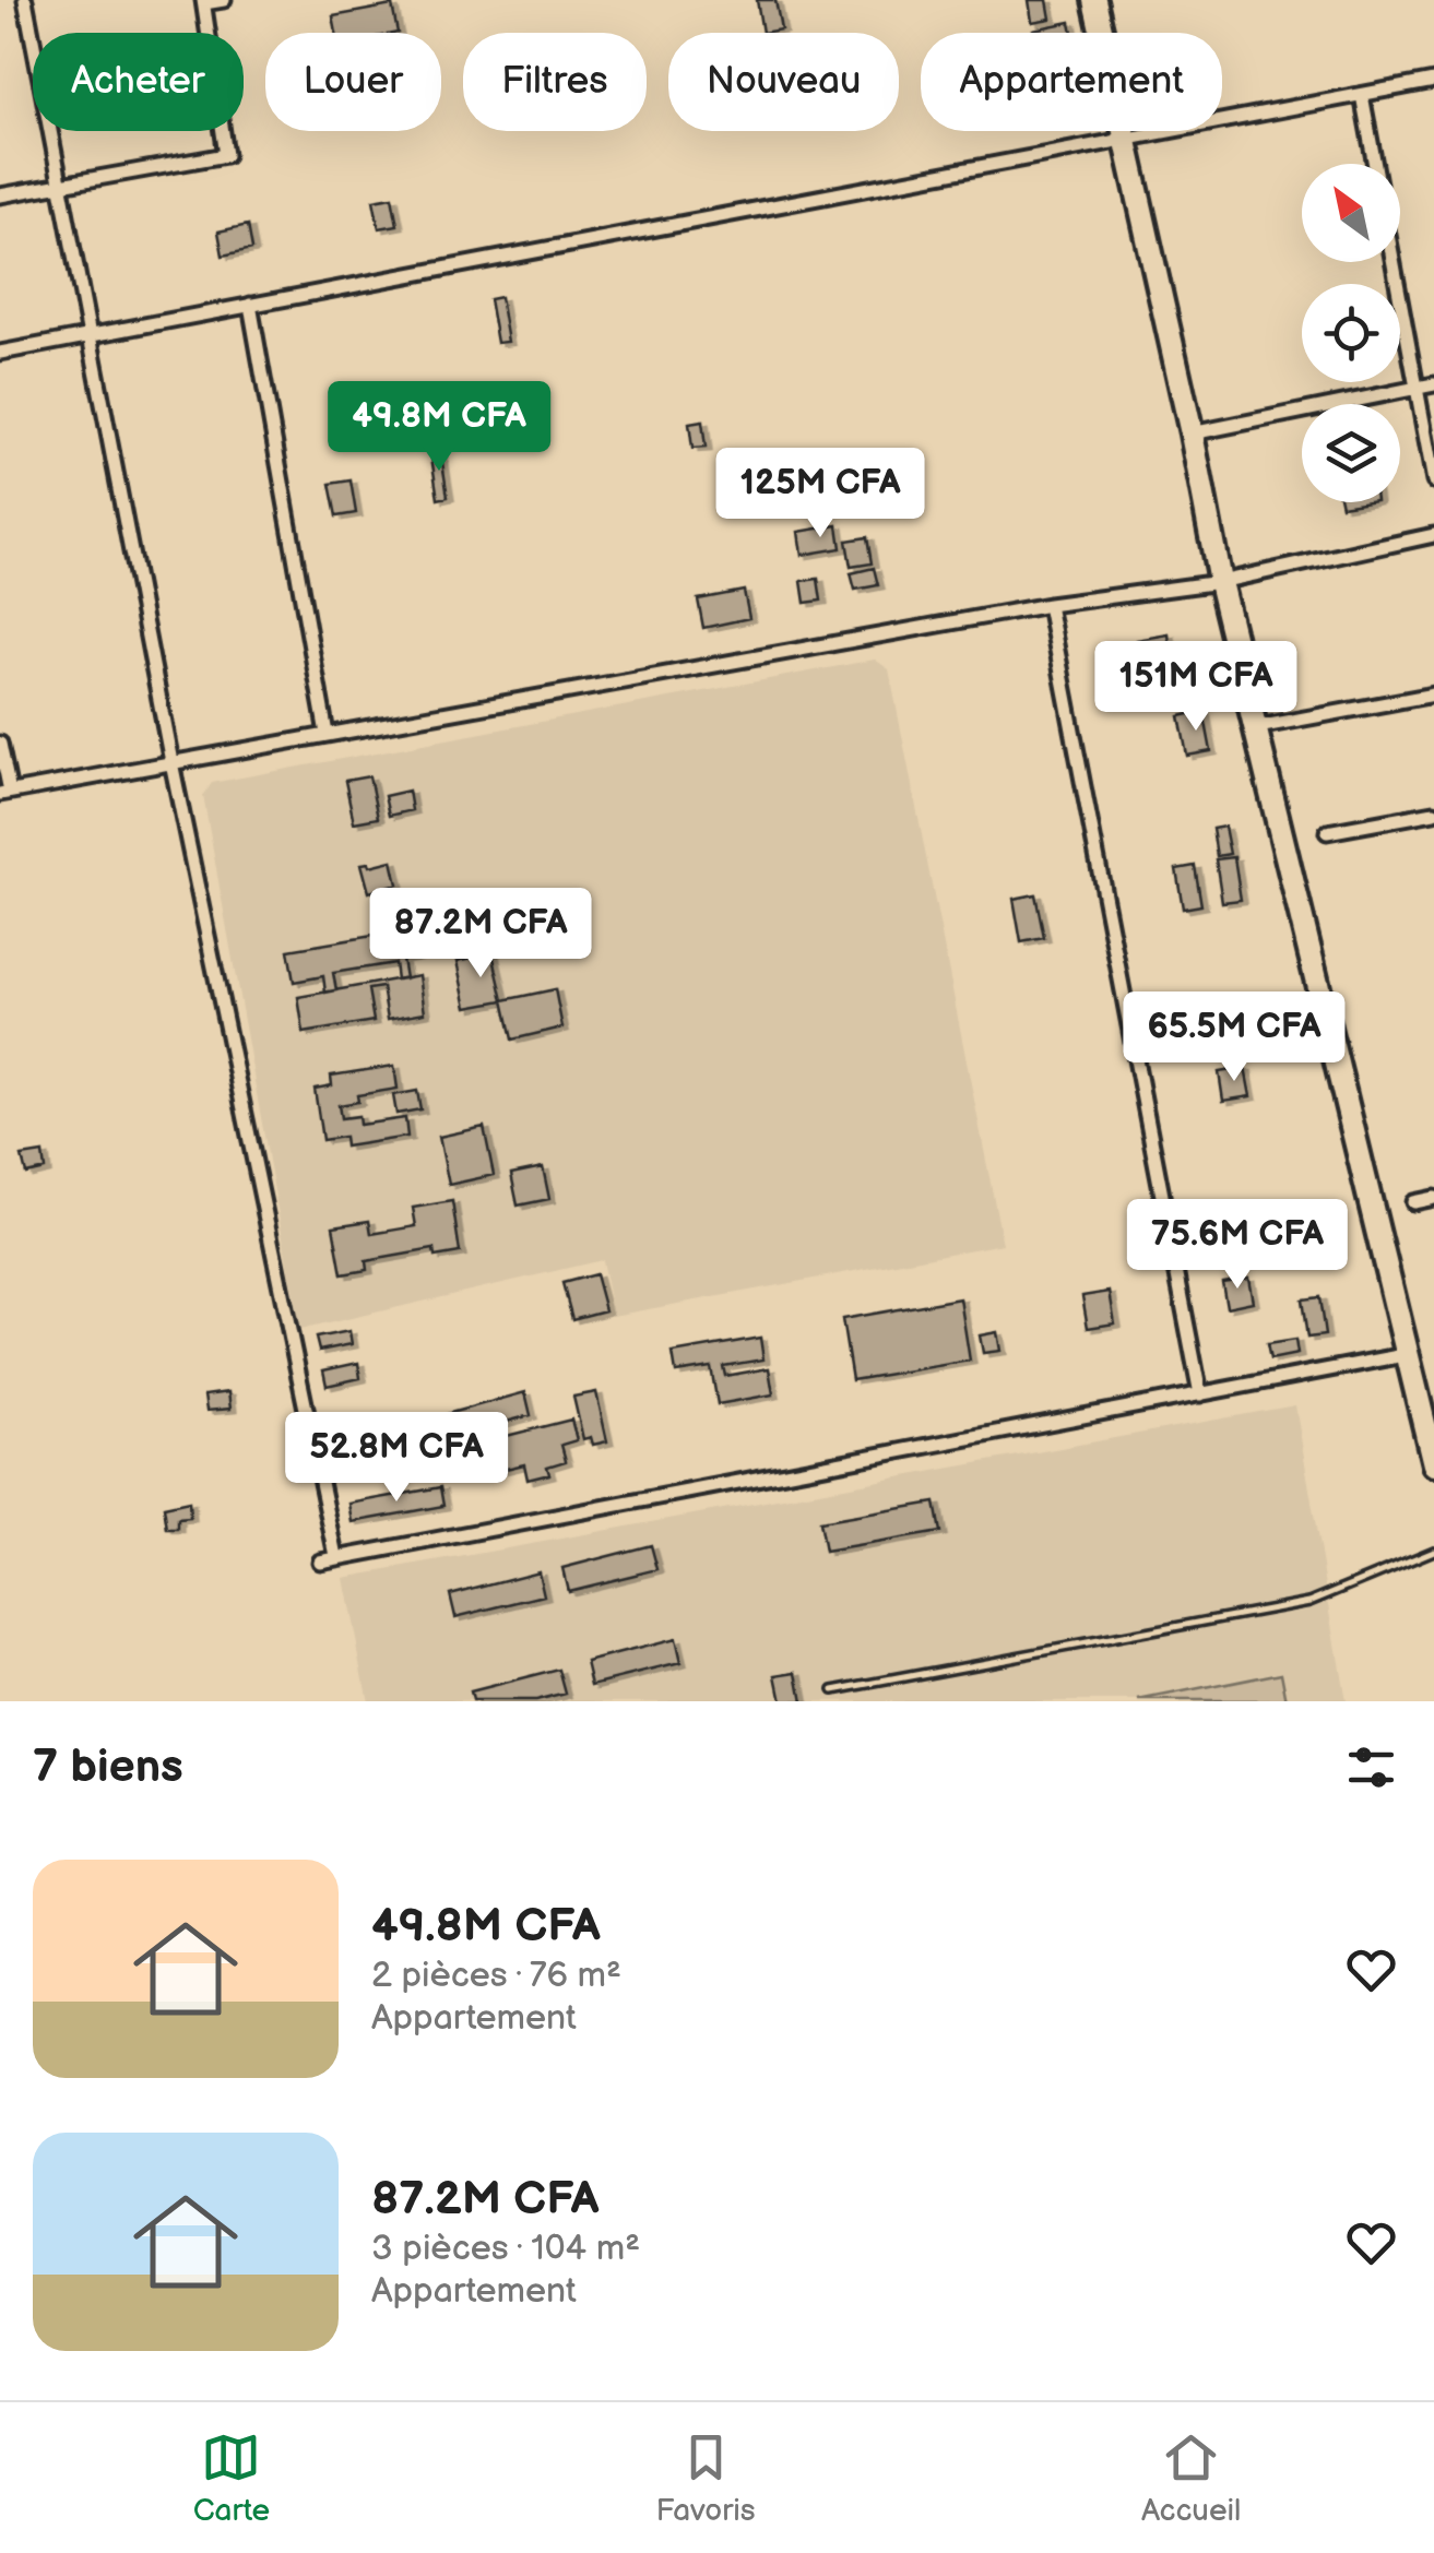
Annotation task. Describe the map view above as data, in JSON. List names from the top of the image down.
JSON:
{
  "north": "top left",
  "page": {
    "chip": [
      "Acheter",
      "Louer",
      "Filtres",
      "Nouveau",
      "Appartement"
    ],
    "price": [
      "49.8M CFA",
      "125M CFA",
      "151M CFA",
      "87.2M CFA",
      "65.5M CFA",
      "75.6M CFA",
      "52.8M CFA"
    ],
    "heading": "7 biens",
    "list": [
      {
        "name": "49.8M CFA",
        "note": "2 pièces · 76 m² · Appartement"
      },
      {
        "name": "87.2M CFA",
        "note": "3 pièces · 104 m² · Appartement"
      }
    ],
    "tabs": ["Carte", "Favoris", "Accueil"]
  }
}
